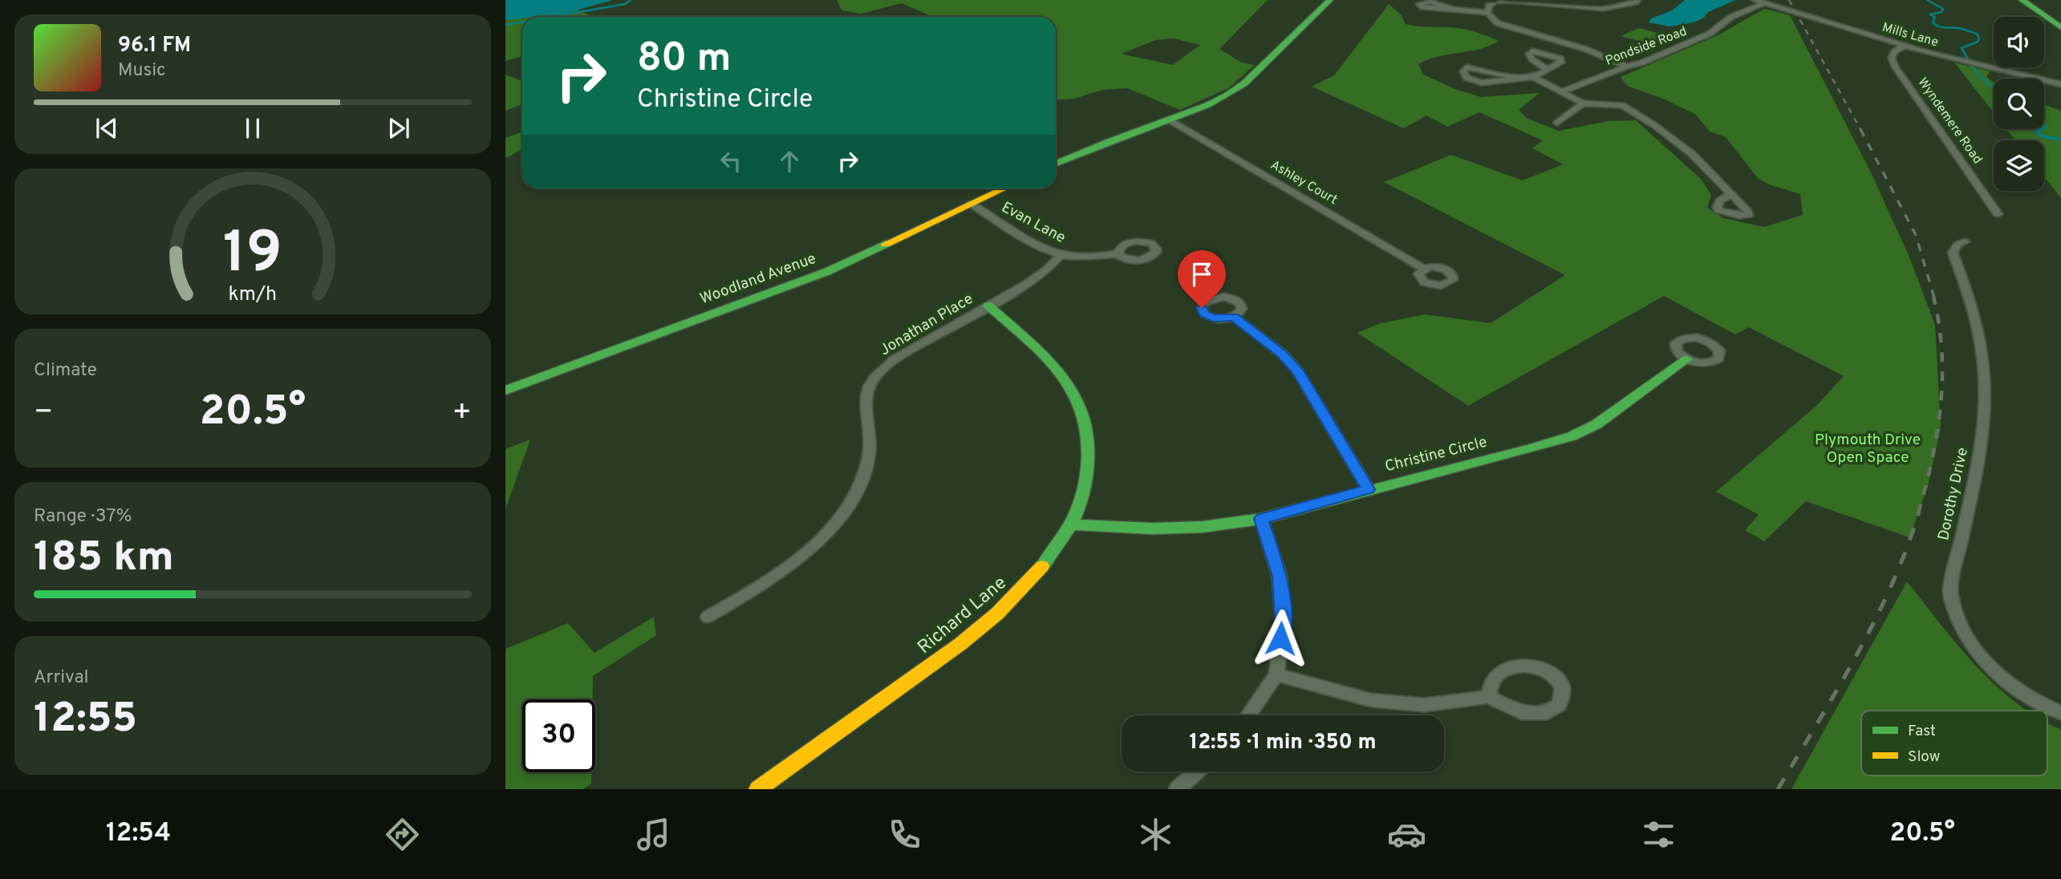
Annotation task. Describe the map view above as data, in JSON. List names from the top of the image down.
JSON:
{
  "streets": {
    "street": [
      "Mills Lane",
      "Pondside Road",
      "Wyndemere Road",
      "Ashley Court",
      "Evan Lane",
      "Woodland Avenue",
      "Jonathan Place",
      "Christine Circle",
      "Dorothy Drive",
      "Richard Lane"
    ]
  },
  "crossings": [
    ["Mills Lane", "Pondside Road"],
    ["Mills Lane", "Wyndemere Road"],
    ["Evan Lane", "Woodland Avenue"],
    ["Evan Lane", "Jonathan Place"],
    ["Jonathan Place", "Richard Lane"],
    ["Christine Circle", "Richard Lane"]
  ],
  "parks": ["Plymouth Drive Open Space"],
  "legend": ["Fast", "Slow"],
  "page": {
    "turn": ["80 m", "Christine Circle"],
    "song": ["96.1 FM", "Music"],
    "tile": [
      "Climate",
      ["Range · 37%", "185 km"],
      ["Arrival", "12:55"]
    ],
    "heat": ["−", "20.5°", "+"],
    "limit": "30",
    "trip": "12:55 · 1 min · 350 m",
    "tabs": ["12:54", "20.5°"],
    "gauge": ["19", "km/h"]
  }
}
